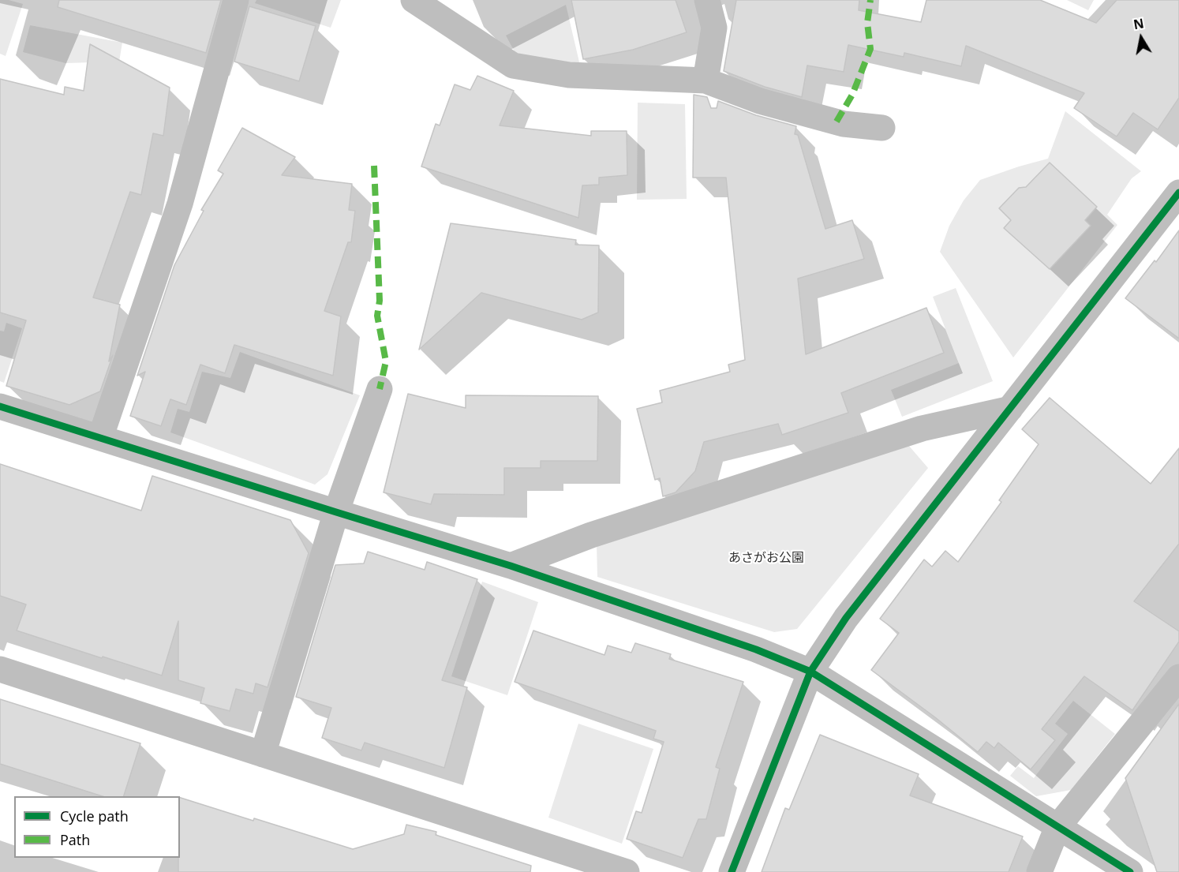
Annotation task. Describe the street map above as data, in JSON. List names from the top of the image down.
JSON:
{
  "parks": ["あさがお公園"],
  "legend": ["Cycle path", "Path"],
  "north": "top"
}
